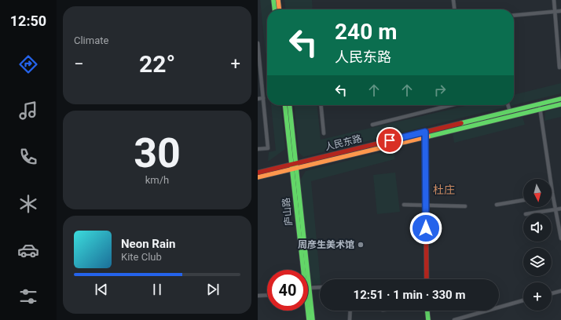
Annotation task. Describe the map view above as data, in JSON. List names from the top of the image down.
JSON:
{
  "streets": {
    "main road": ["人民东路", "庐山路"]
  },
  "crossings": [
    ["人民东路", "庐山路"]
  ],
  "districts": ["杜庄"],
  "places": ["周彦生美术馆"],
  "north": "bottom",
  "page": {
    "tabs": "12:50",
    "tile": [
      "Climate",
      ["30", "km/h"]
    ],
    "turn": ["240 m", "人民东路"],
    "heat": ["−", "22°", "+"],
    "map_buttons": "+",
    "song": ["Neon Rain", "Kite Club"],
    "limit": "40",
    "trip": "12:51 · 1 min · 330 m"
  }
}
